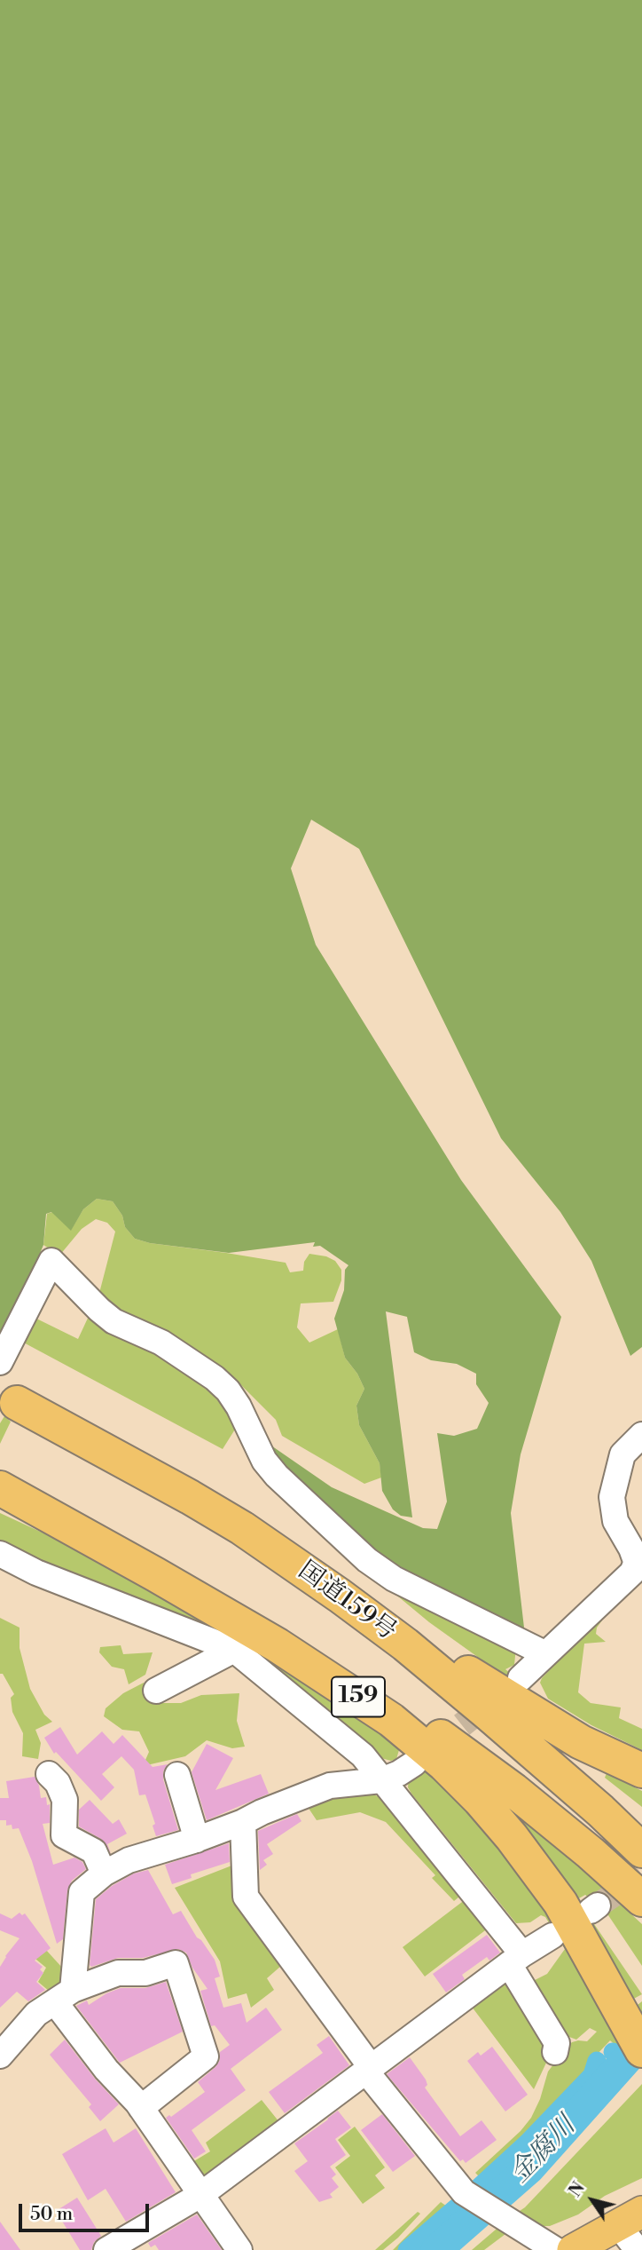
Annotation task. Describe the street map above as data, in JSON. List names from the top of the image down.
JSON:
{
  "streets": {
    "highway": ["国道159号", "159"]
  },
  "water": ["金腐川"],
  "scale_bar": "50 m",
  "north": "top left"
}
